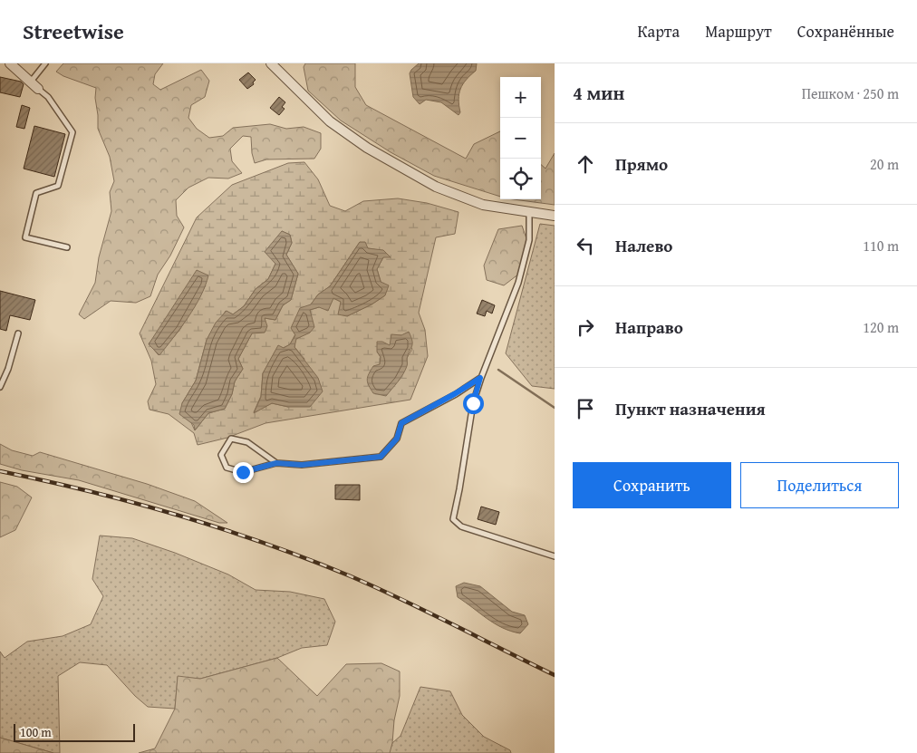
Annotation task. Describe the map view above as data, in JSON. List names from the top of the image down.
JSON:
{
  "scale_bar": "100 m",
  "page": {
    "header": "Streetwise",
    "nav": ["Карта", "Маршрут", "Сохранённые"],
    "heading": ["4 мин", "Пешком · 250 m"],
    "map_buttons": ["+", "−"],
    "list": [
      ["Прямо", "20 m"],
      ["Налево", "110 m"],
      ["Направо", "120 m"],
      "Пункт назначения"
    ],
    "buttons": ["Сохранить", "Поделиться"],
    "scale": "100 m"
  }
}
